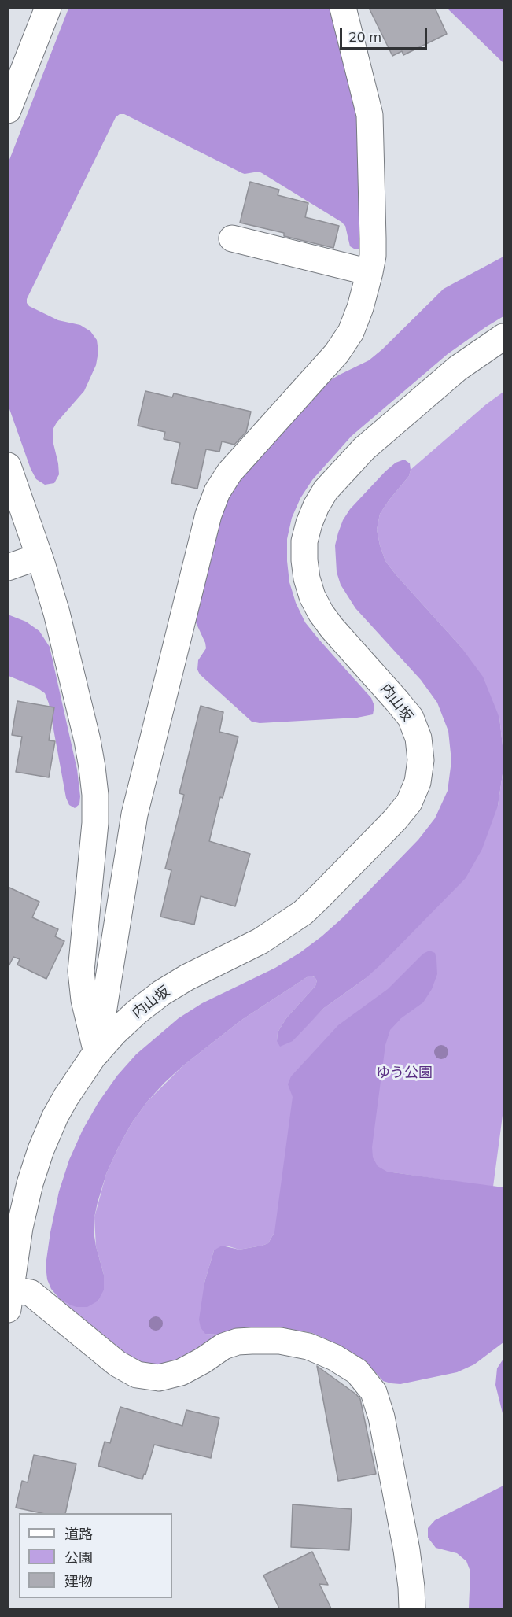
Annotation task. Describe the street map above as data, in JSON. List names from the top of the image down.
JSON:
{
  "streets": {
    "street": ["内山坂"]
  },
  "parks": ["ゆう公園"],
  "legend": ["道路", "公園", "建物"],
  "scale_bar": "20 m"
}
